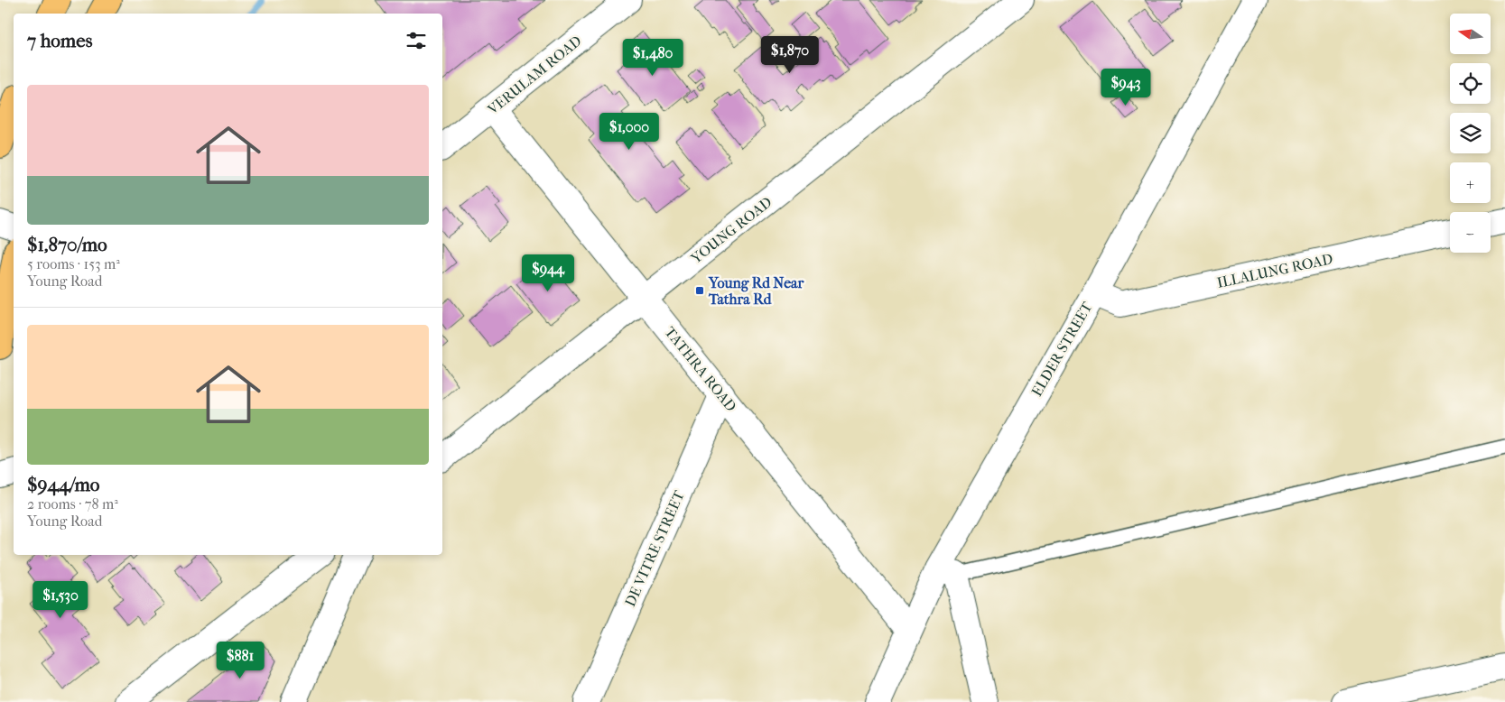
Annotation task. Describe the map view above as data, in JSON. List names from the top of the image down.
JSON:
{
  "streets": {
    "street": [
      "VERULAM ROAD",
      "YOUNG ROAD",
      "ILLALUNG ROAD",
      "ELDER STREET",
      "TATHRA ROAD",
      "DE VITRE STREET"
    ]
  },
  "crossings": [
    ["VERULAM ROAD", "TATHRA ROAD"],
    ["YOUNG ROAD", "TATHRA ROAD"],
    ["ILLALUNG ROAD", "ELDER STREET"],
    ["ELDER STREET", "TATHRA ROAD"],
    ["TATHRA ROAD", "DE VITRE STREET"]
  ],
  "places": {
    "transit": ["Young Rd Near Tathra Rd"]
  },
  "north": "left",
  "page": {
    "map_buttons": ["+", "−"],
    "heading": "7 homes",
    "price": [
      "$1,870",
      "$1,480",
      "$943",
      "$1,000",
      "$944",
      "$1,530",
      "$881"
    ],
    "list": [
      {
        "name": "$1,870/mo",
        "note": "5 rooms · 153 m² · Young Road"
      },
      {
        "name": "$944/mo",
        "note": "2 rooms · 78 m² · Young Road"
      }
    ]
  }
}
